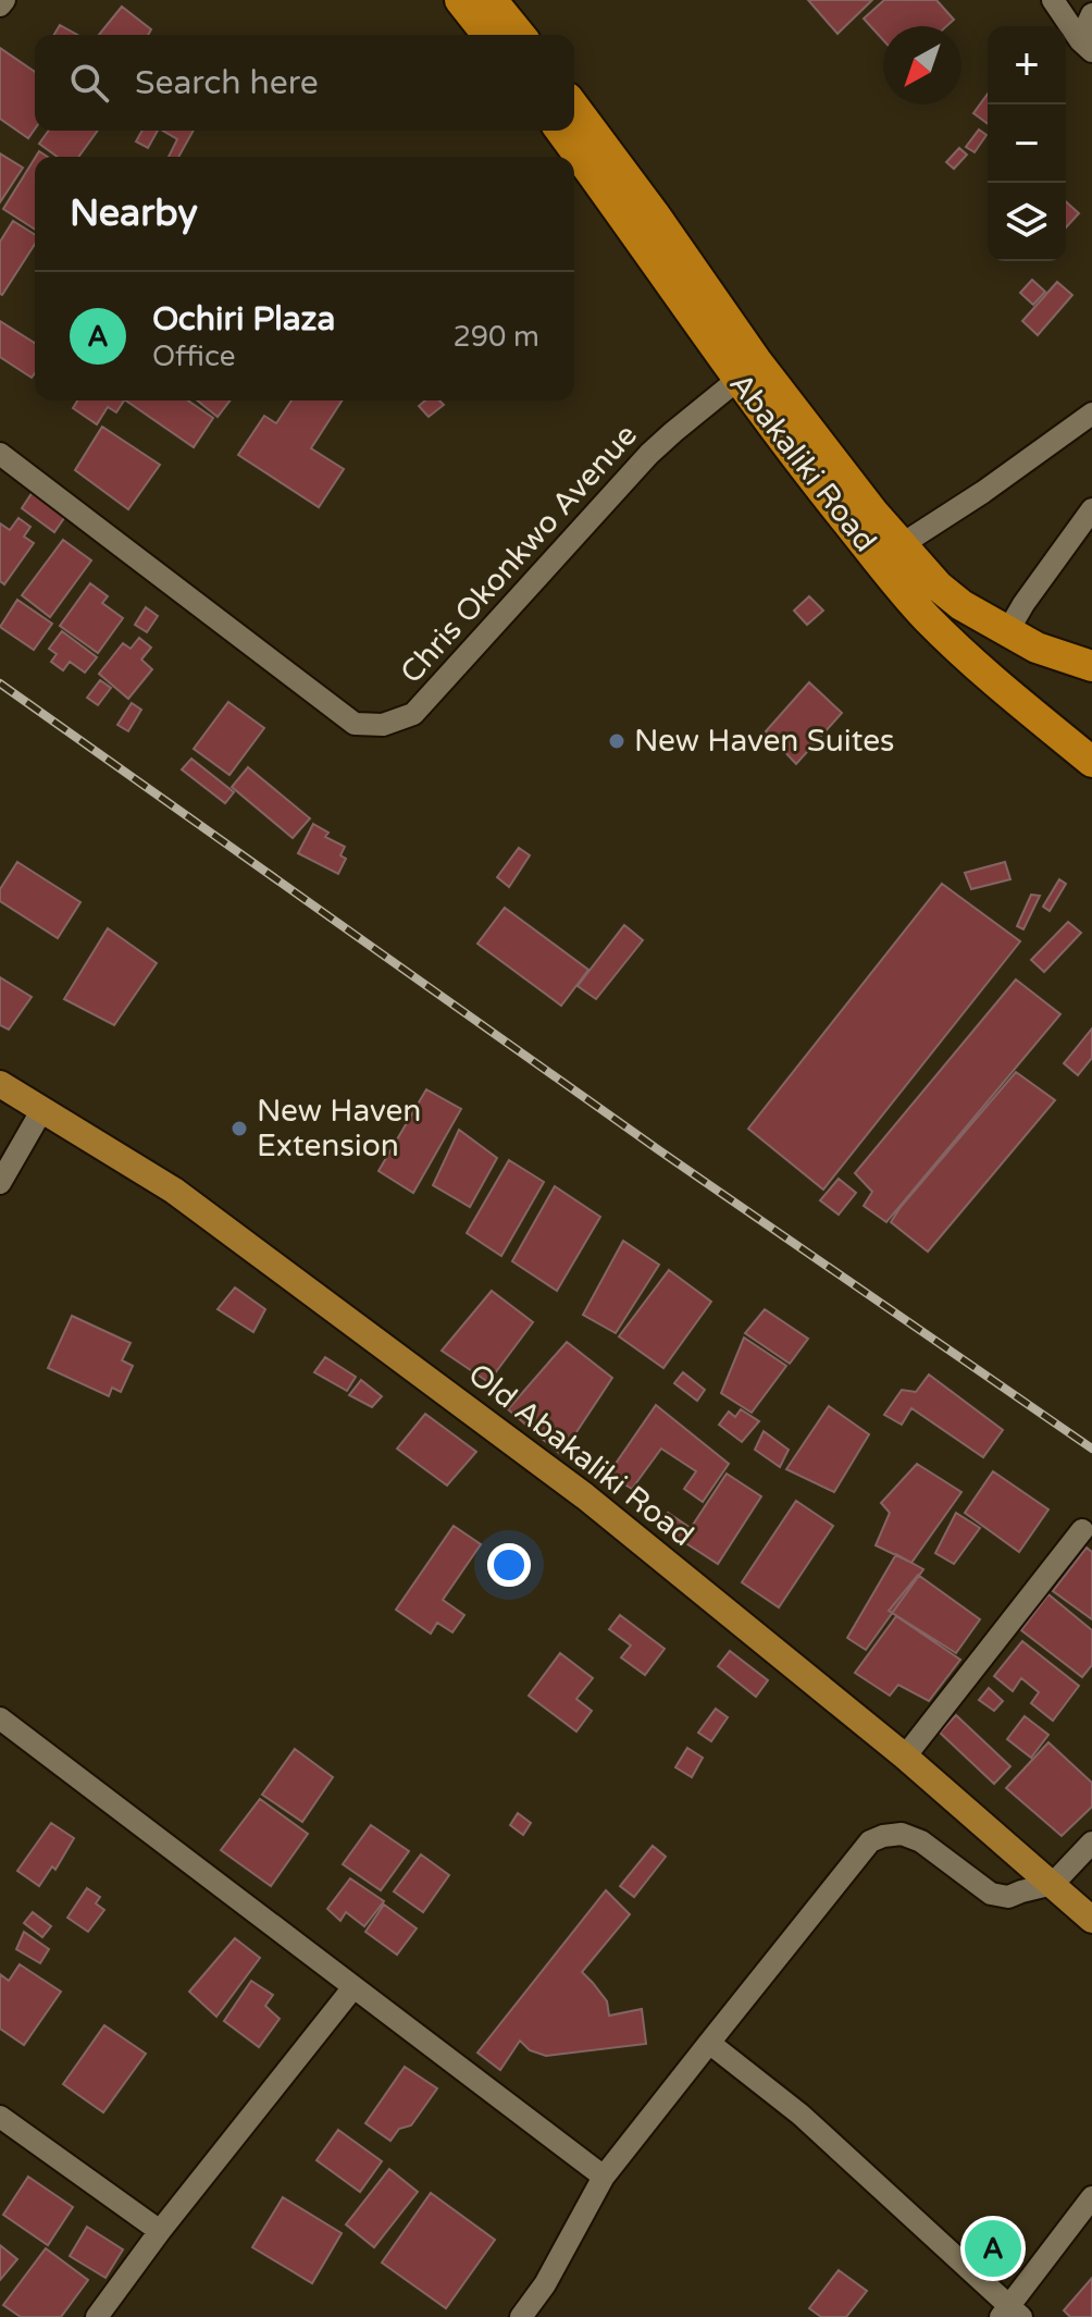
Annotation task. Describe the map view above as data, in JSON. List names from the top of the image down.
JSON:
{
  "streets": {
    "highway": ["Abakaliki Road"],
    "main road": ["Old Abakaliki Road"],
    "street": ["Chris Okonkwo Avenue"]
  },
  "crossings": [
    ["Abakaliki Road", "Chris Okonkwo Avenue"]
  ],
  "places": ["New Haven Suites", "New Haven Extension"],
  "north": "bottom left",
  "page": {
    "map_buttons": ["+", "−"],
    "search": "Search here",
    "heading": "Nearby",
    "list": [
      {
        "mark": "A",
        "name": "Ochiri Plaza",
        "note": "Office",
        "value": "290 m"
      }
    ],
    "pins": "A"
  }
}
